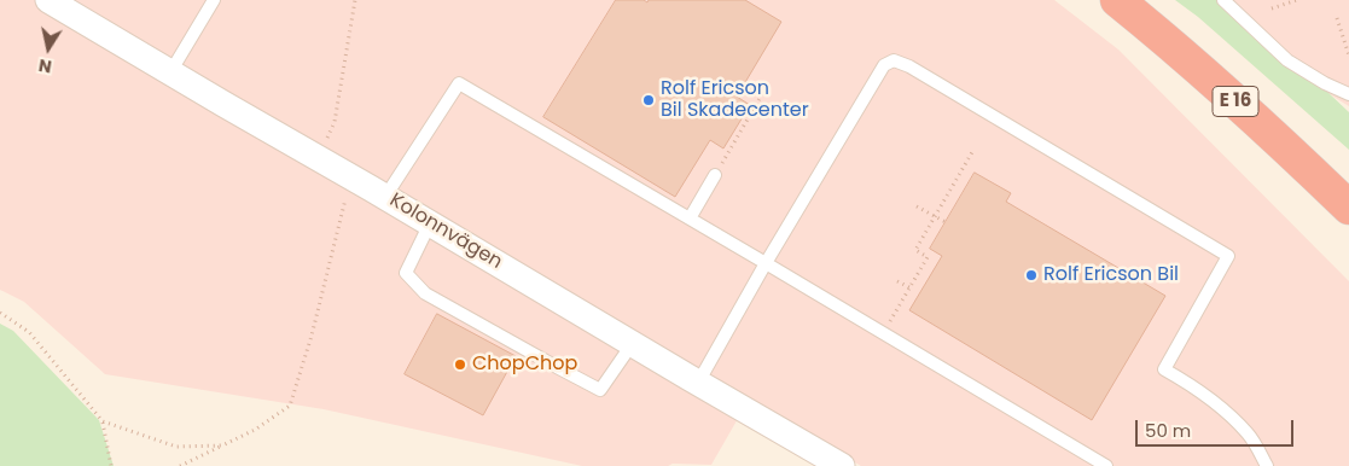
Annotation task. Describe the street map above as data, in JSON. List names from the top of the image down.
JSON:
{
  "streets": {
    "highway": ["E 16"],
    "street": ["Kolonnvägen"]
  },
  "places": ["Rolf Ericson Bil Skadecenter", "Rolf Ericson Bil", "ChopChop"],
  "scale_bar": "50 m",
  "north": "bottom"
}
